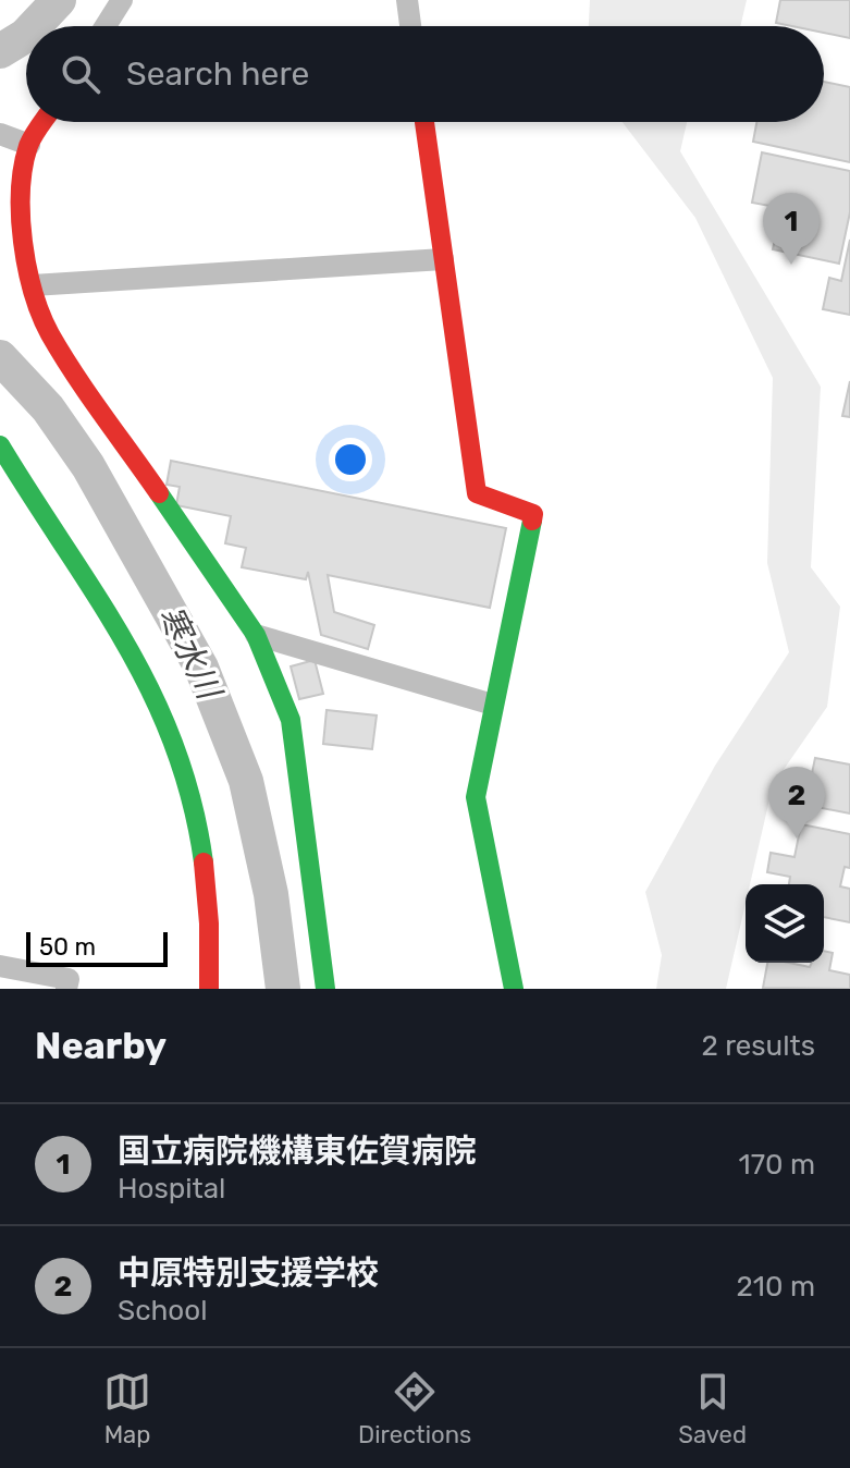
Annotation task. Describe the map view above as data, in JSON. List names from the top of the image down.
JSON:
{
  "water": ["寒水川"],
  "scale_bar": "50 m",
  "page": {
    "search": "Search here",
    "pins": ["1", "2"],
    "scale": "50 m",
    "heading": ["Nearby", "2 results"],
    "list": [
      {
        "mark": "1",
        "name": "国立病院機構東佐賀病院",
        "note": "Hospital",
        "value": "170 m"
      },
      {
        "mark": "2",
        "name": "中原特別支援学校",
        "note": "School",
        "value": "210 m"
      }
    ],
    "nav": ["Map", "Directions", "Saved"]
  }
}
